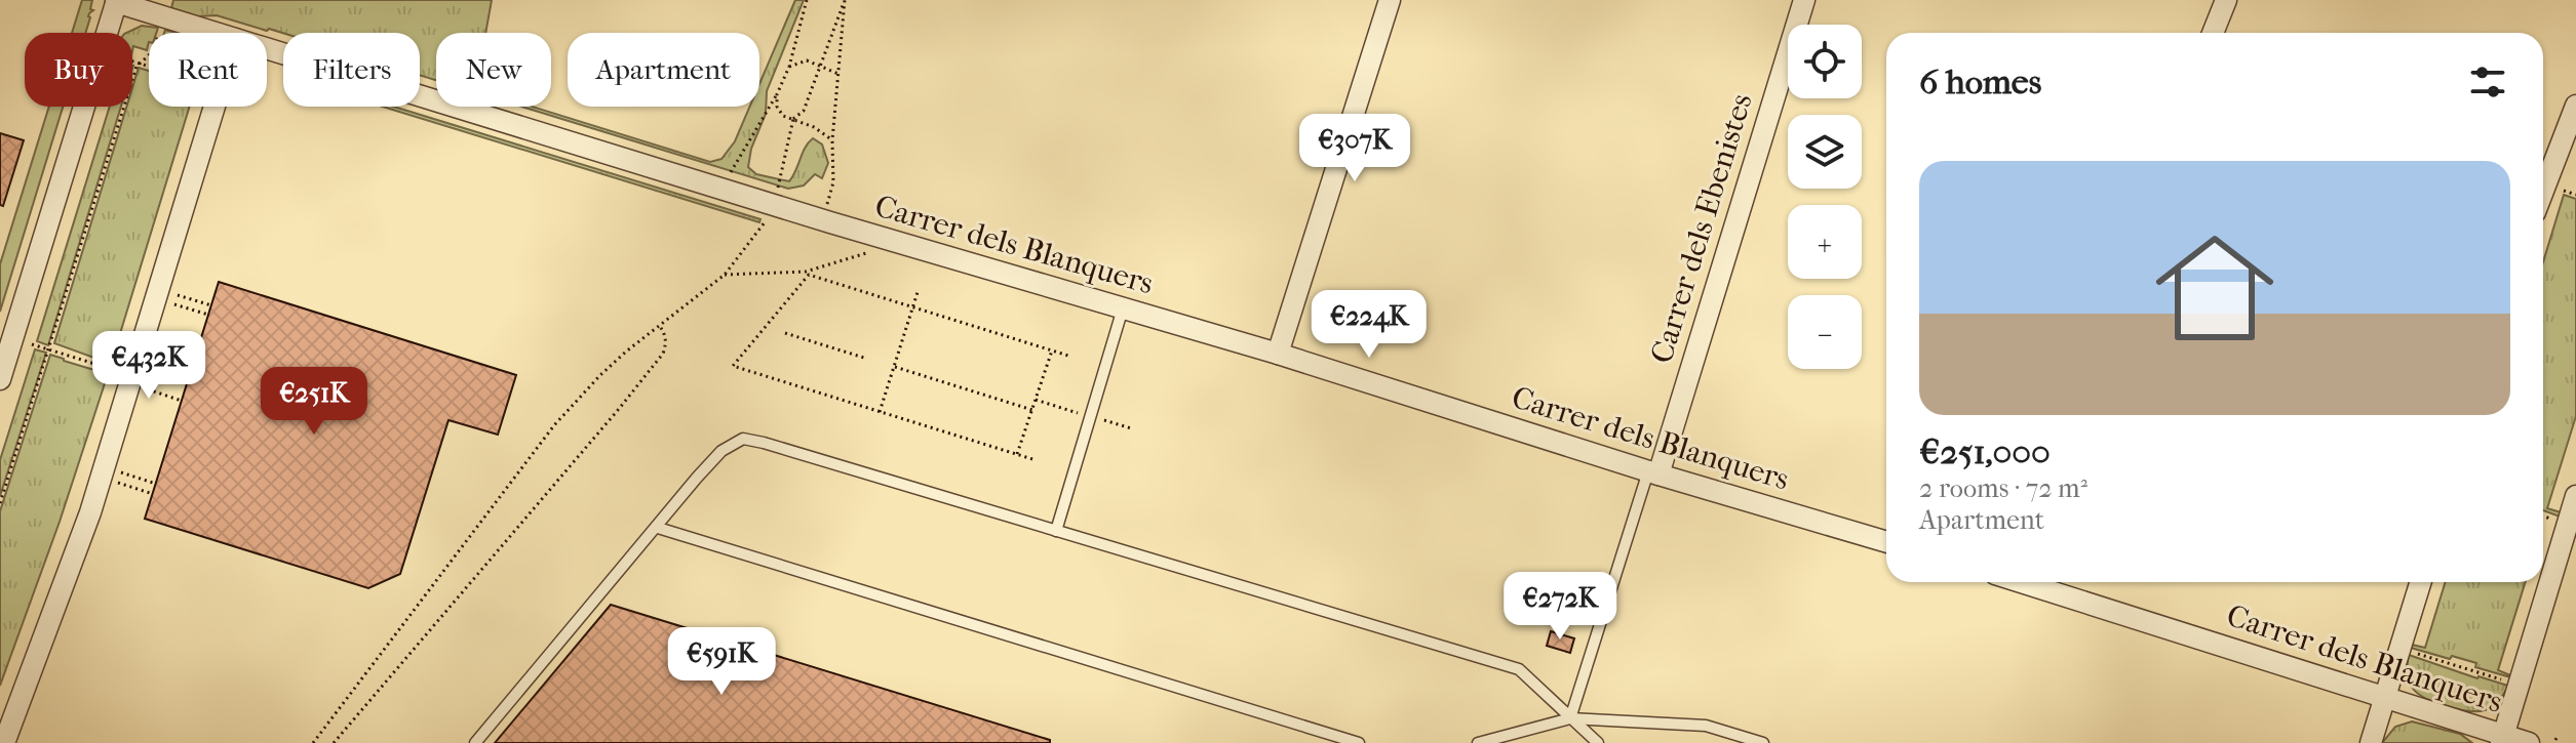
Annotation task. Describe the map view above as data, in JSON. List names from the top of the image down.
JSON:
{
  "streets": {
    "street": ["Carrer dels Ebenistes", "Carrer dels Blanquers"]
  },
  "crossings": [
    ["Carrer dels Ebenistes", "Carrer dels Blanquers"]
  ],
  "page": {
    "map_buttons": ["+", "−"],
    "chip": [
      "Buy",
      "Rent",
      "Filters",
      "New",
      "Apartment"
    ],
    "heading": "6 homes",
    "price": [
      "€307K",
      "€224K",
      "€432K",
      "€251K",
      "€272K",
      "€591K"
    ],
    "list": [
      {
        "name": "€251,000",
        "note": "2 rooms · 72 m² · Apartment"
      }
    ]
  }
}
